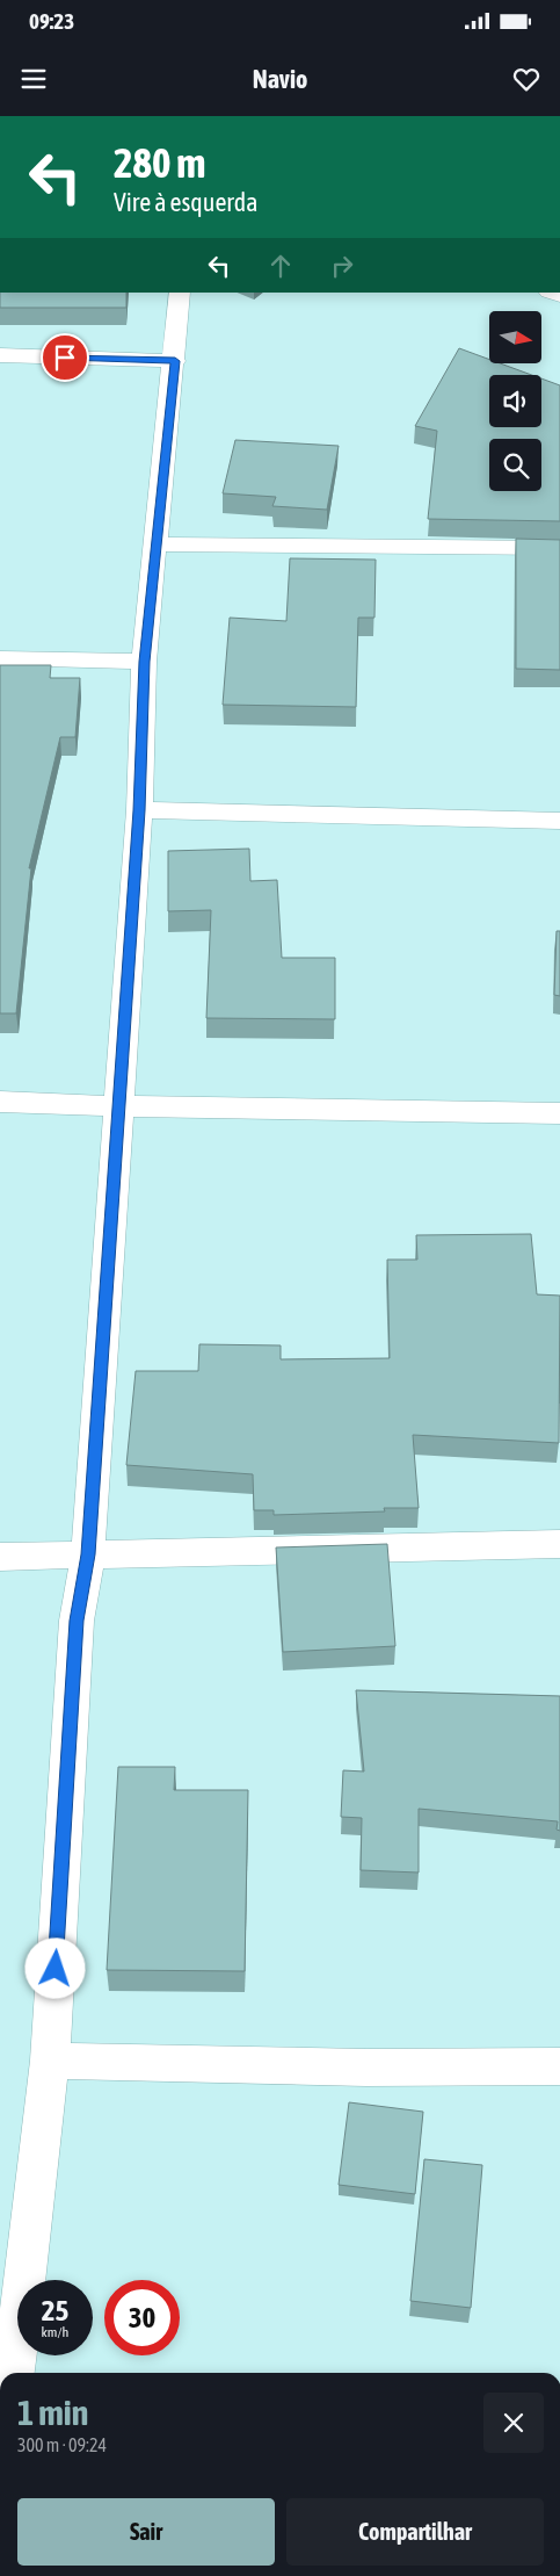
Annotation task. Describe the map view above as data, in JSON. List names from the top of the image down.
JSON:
{
  "north": "right",
  "page": {
    "status": "09:23",
    "header": "Navio",
    "turn": ["280 m", "Vire à esquerda"],
    "speed": "25 km/h",
    "limit": "30",
    "heading": ["1 min", "300 m · 09:24"],
    "buttons": ["Sair", "Compartilhar"]
  }
}
